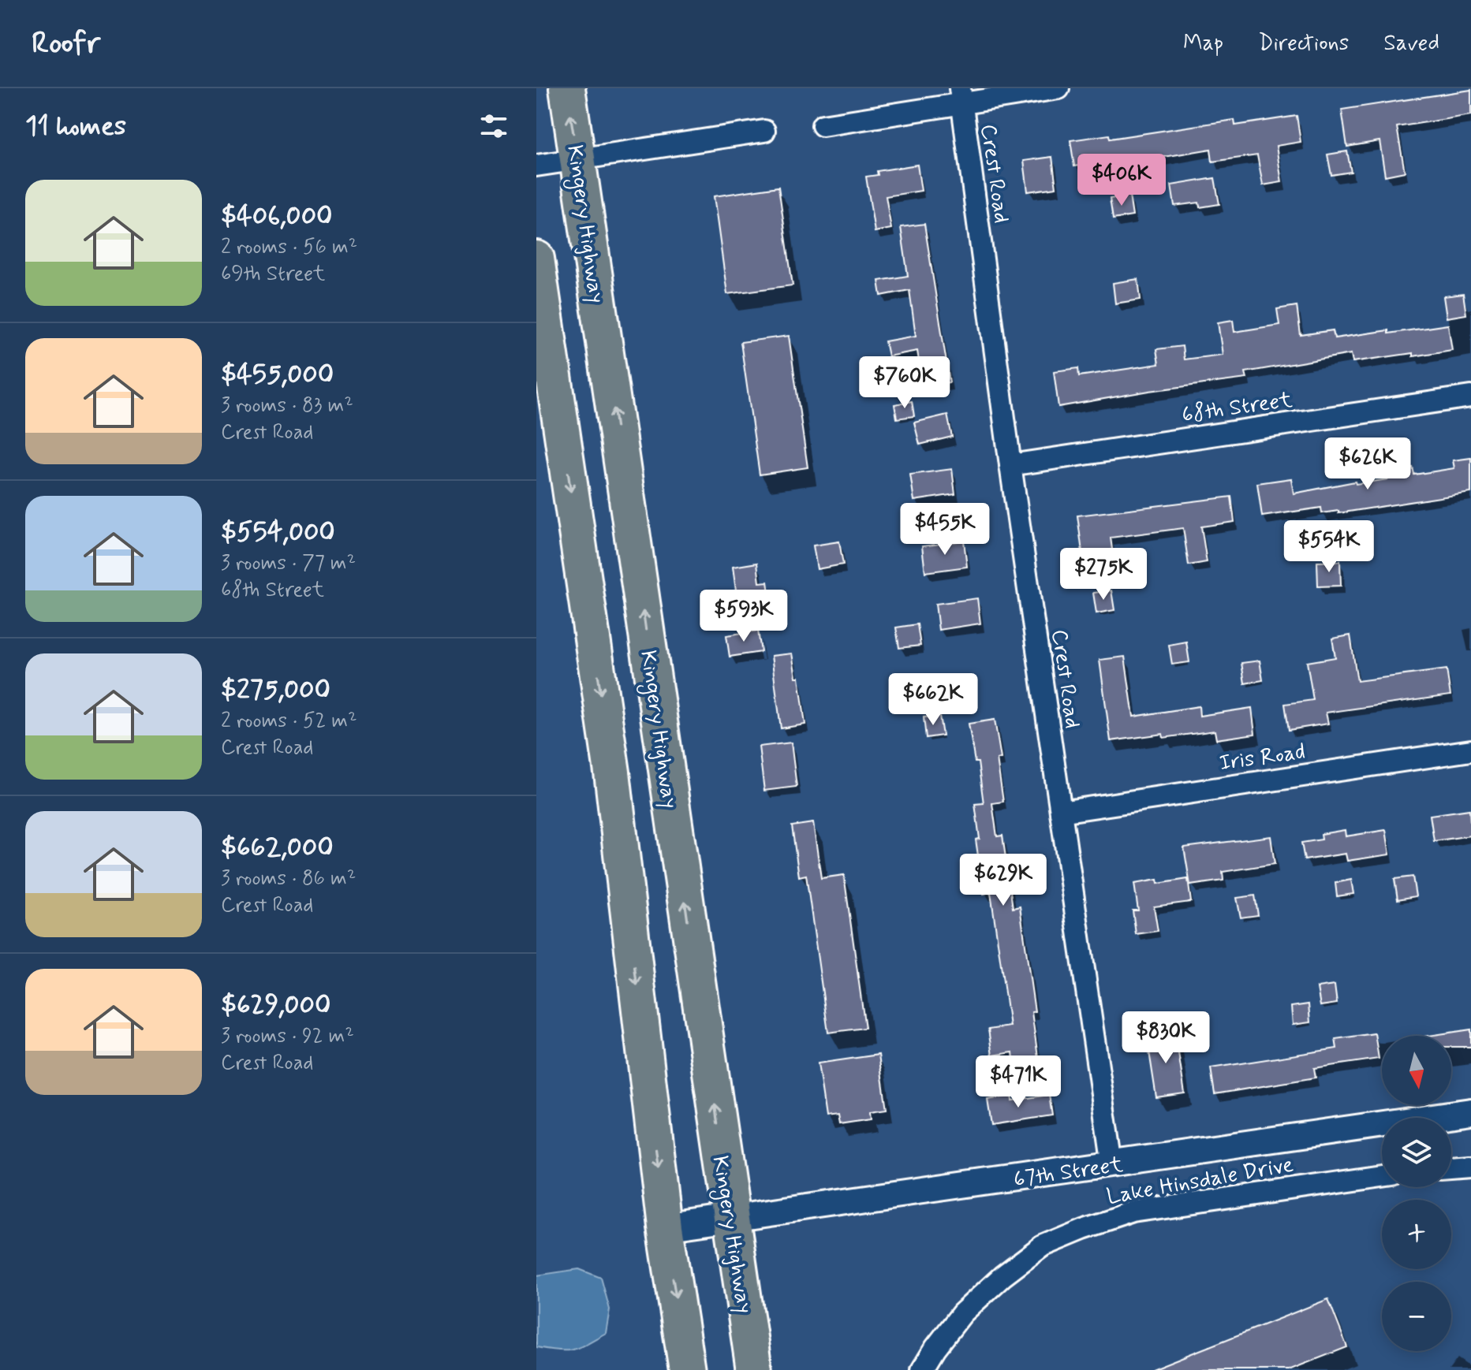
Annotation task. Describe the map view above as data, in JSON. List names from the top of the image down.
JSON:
{
  "streets": {
    "highway": ["Kingery Highway"],
    "street": [
      "Crest Road",
      "68th Street",
      "Iris Road",
      "67th Street",
      "Lake Hinsdale Drive"
    ]
  },
  "crossings": [
    ["Crest Road", "68th Street"],
    ["Crest Road", "Iris Road"],
    ["Crest Road", "67th Street"],
    ["Kingery Highway", "67th Street"]
  ],
  "north": "bottom",
  "page": {
    "header": "Roofr",
    "nav": ["Map", "Directions", "Saved"],
    "heading": "11 homes",
    "price": [
      "$406K",
      "$760K",
      "$626K",
      "$455K",
      "$554K",
      "$275K",
      "$593K",
      "$662K",
      "$629K",
      "$830K",
      "$471K"
    ],
    "list": [
      {
        "name": "$406,000",
        "note": "2 rooms · 56 m² · 69th Street"
      },
      {
        "name": "$455,000",
        "note": "3 rooms · 83 m² · Crest Road"
      },
      {
        "name": "$554,000",
        "note": "3 rooms · 77 m² · 68th Street"
      },
      {
        "name": "$275,000",
        "note": "2 rooms · 52 m² · Crest Road"
      },
      {
        "name": "$662,000",
        "note": "3 rooms · 86 m² · Crest Road"
      },
      {
        "name": "$629,000",
        "note": "3 rooms · 92 m² · Crest Road"
      }
    ],
    "map_buttons": ["+", "−"]
  }
}
